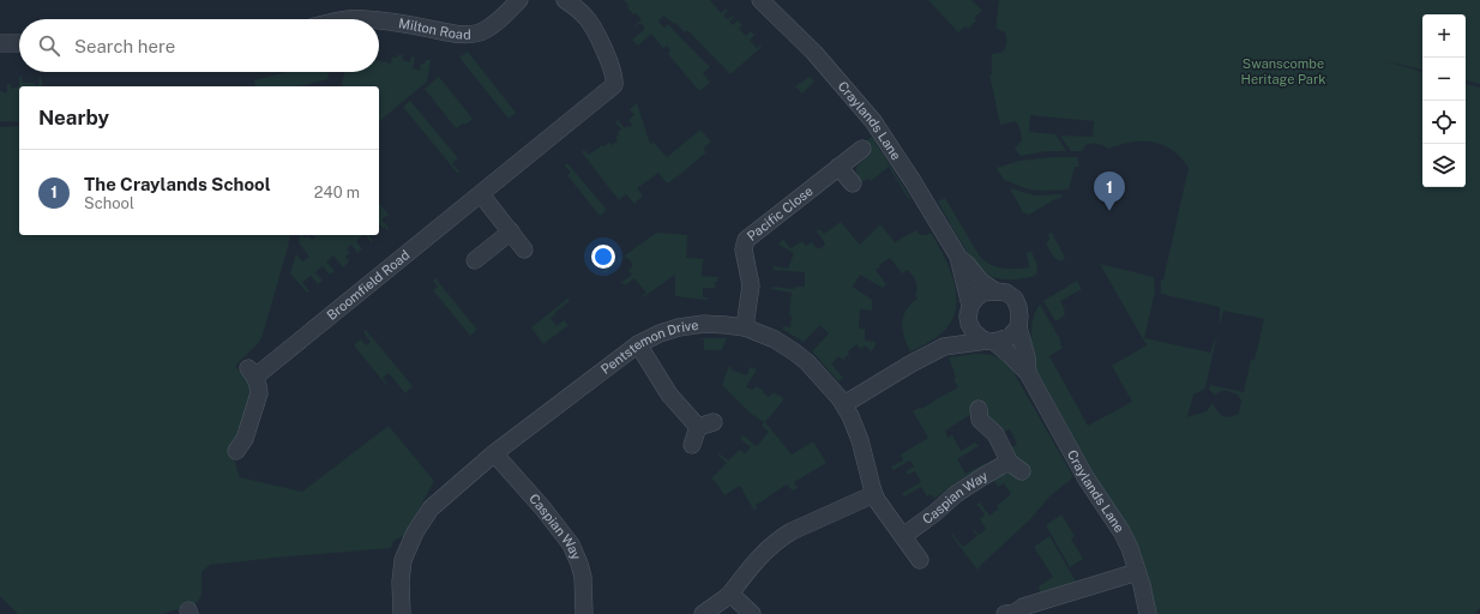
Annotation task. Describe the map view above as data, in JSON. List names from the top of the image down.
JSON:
{
  "streets": {
    "street": [
      "Milton Road",
      "Craylands Lane",
      "Pacific Close",
      "Broomfield Road",
      "Pentstemon Drive",
      "Caspian Way"
    ]
  },
  "crossings": [
    ["Pacific Close", "Pentstemon Drive"],
    ["Pentstemon Drive", "Caspian Way"]
  ],
  "parks": ["Swanscombe Heritage Park"],
  "page": {
    "map_buttons": ["+", "−"],
    "search": "Search here",
    "heading": "Nearby",
    "list": [
      {
        "mark": "1",
        "name": "The Craylands School",
        "note": "School",
        "value": "240 m"
      }
    ],
    "pins": "1"
  }
}
